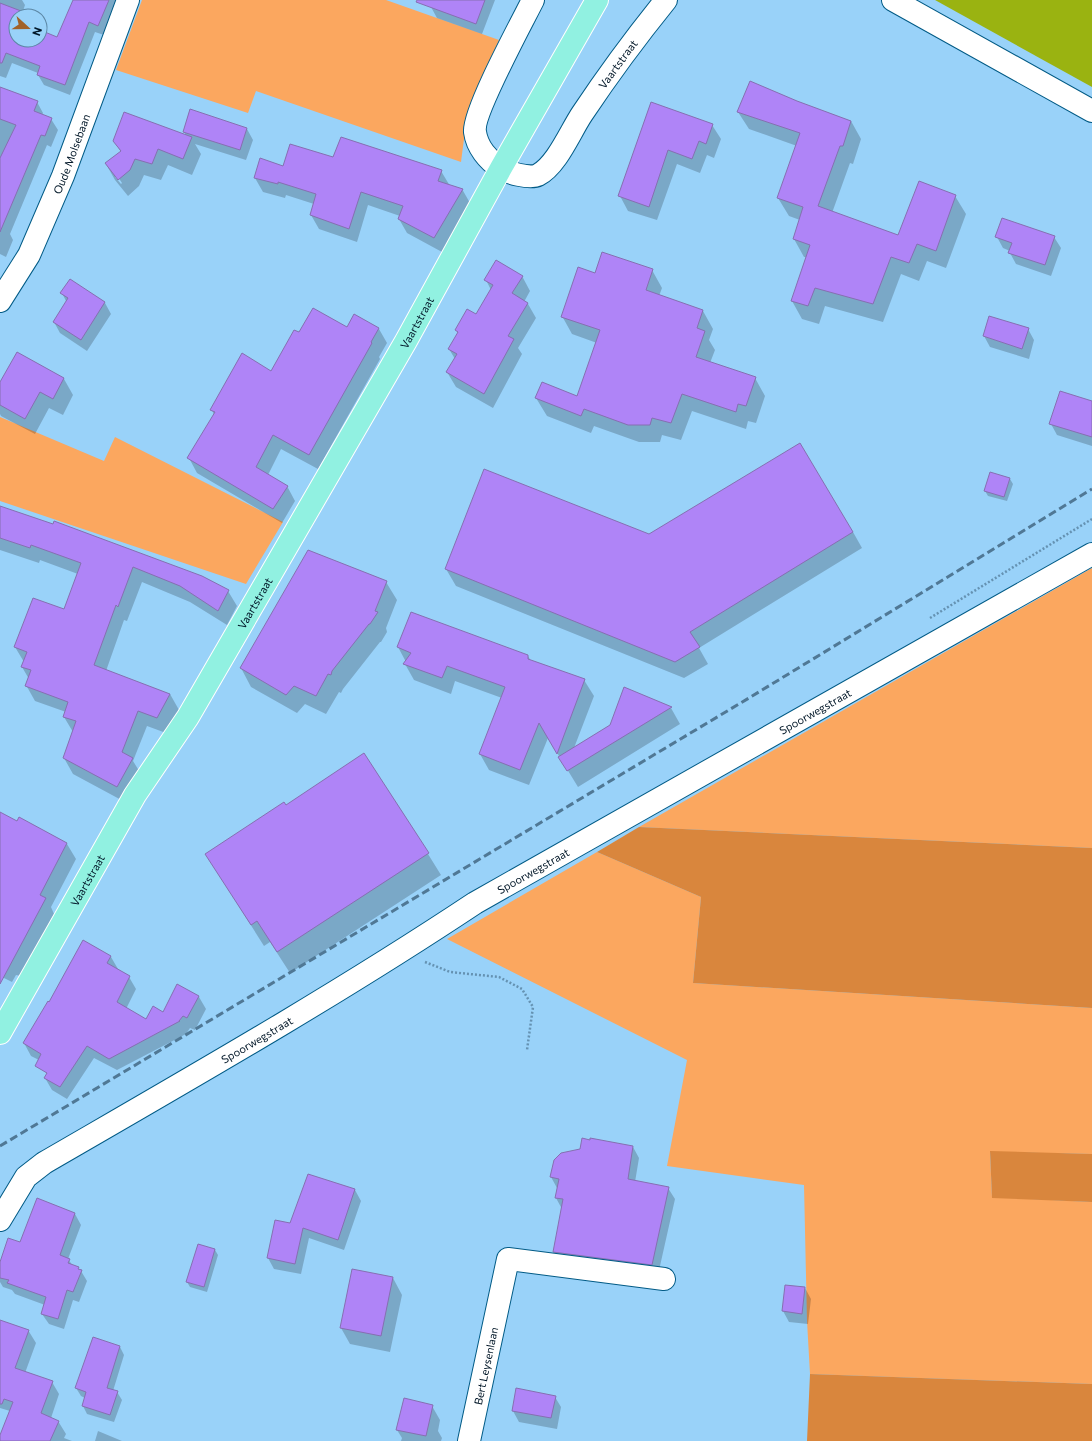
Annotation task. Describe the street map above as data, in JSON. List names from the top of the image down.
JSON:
{
  "streets": {
    "main road": ["Vaartstraat"],
    "street": ["Oude Molsebaan", "Spoorwegstraat", "Bert Leysenlaan"]
  },
  "north": "right"
}
